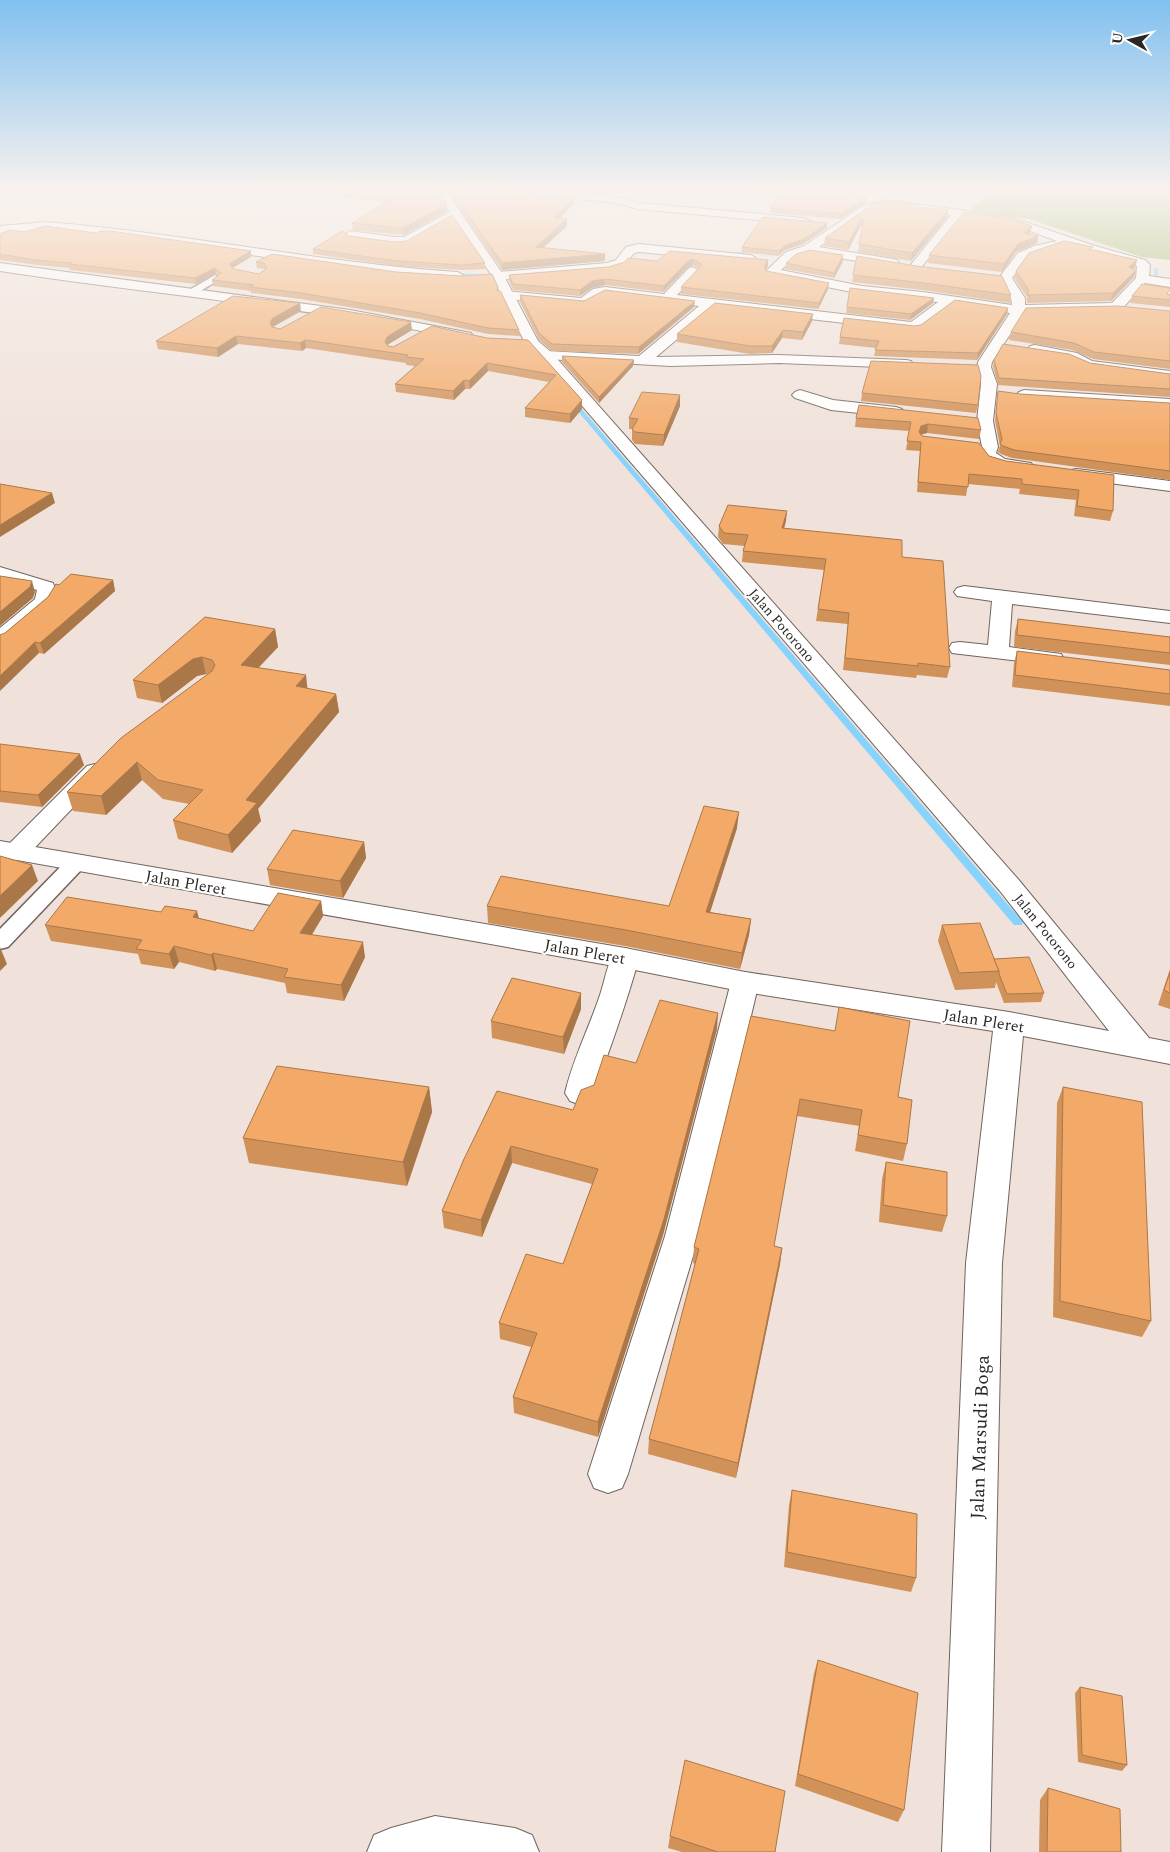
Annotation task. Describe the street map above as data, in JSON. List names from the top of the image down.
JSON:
{
  "streets": {
    "street": ["Jalan Potorono", "Jalan Pleret", "Jalan Marsudi Boga"]
  },
  "crossings": [
    ["Jalan Potorono", "Jalan Pleret"],
    ["Jalan Pleret", "Jalan Marsudi Boga"]
  ],
  "north": "left"
}
